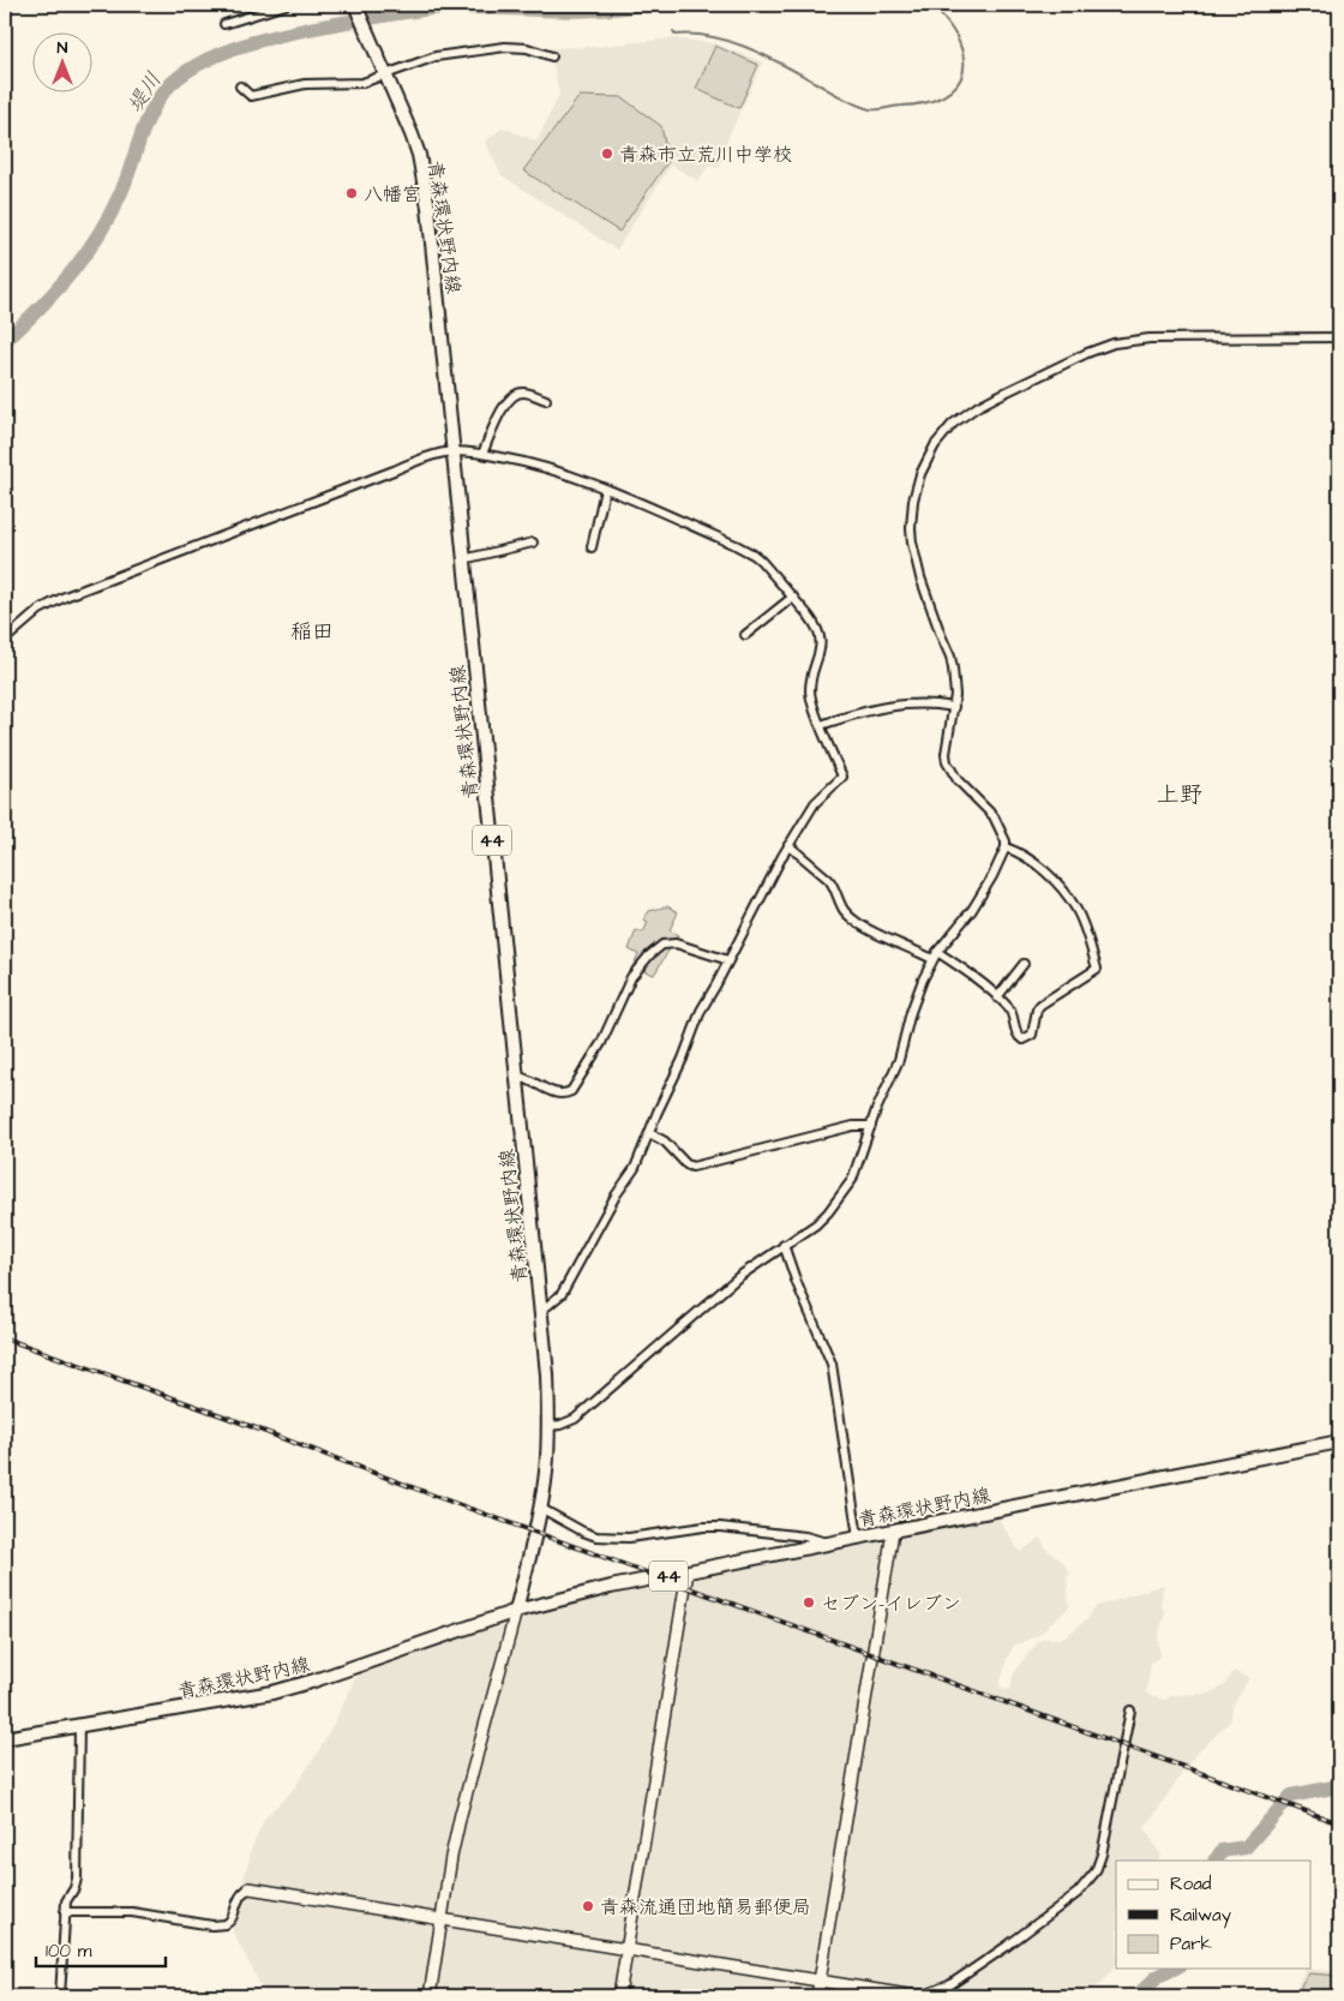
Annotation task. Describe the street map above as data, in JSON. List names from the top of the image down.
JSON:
{
  "streets": {
    "main road": ["青森環状野内線", "44"]
  },
  "districts": ["稲田", "上野"],
  "water": ["堤川"],
  "places": [
    "青森市立荒川中学校",
    "八幡宮",
    "セブン-イレブン",
    "青森流通団地簡易郵便局"
  ],
  "legend": ["Road", "Railway", "Park"],
  "scale_bar": "100 m",
  "north": "top"
}
